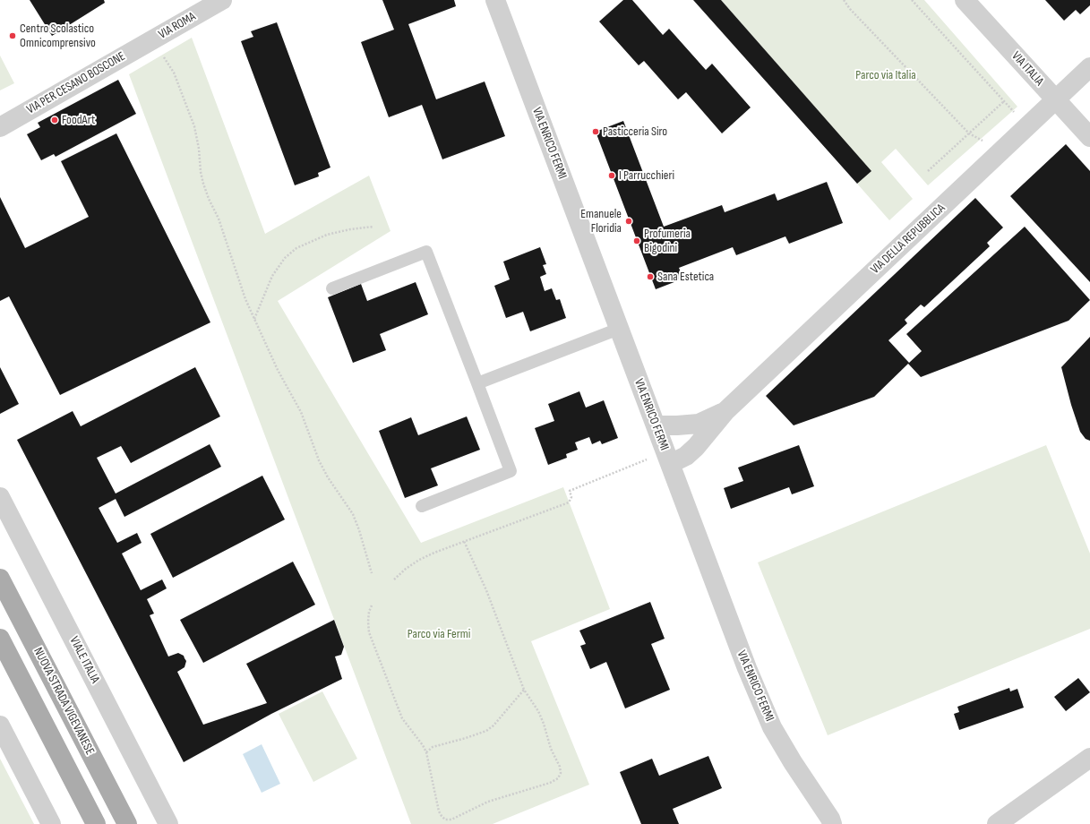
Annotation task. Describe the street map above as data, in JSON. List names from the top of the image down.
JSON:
{
  "streets": {
    "main road": ["NUOVA STRADA VIGEVANESE"],
    "street": [
      "VIA ROMA",
      "VIA ITALIA",
      "VIA PER CESANO BOSCONE",
      "VIA ENRICO FERMI",
      "VIA DELLA REPUBBLICA",
      "VIALE ITALIA"
    ]
  },
  "crossings": [
    ["VIA ROMA", "VIA PER CESANO BOSCONE"],
    ["VIA ITALIA", "VIA DELLA REPUBBLICA"],
    ["VIA ENRICO FERMI", "VIA DELLA REPUBBLICA"]
  ],
  "parks": ["Parco via Italia", "Parco via Fermi"],
  "places": [
    "Centro Scolastico Omnicomprensivo",
    "FoodArt",
    "Pasticceria Siro",
    "I Parrucchieri",
    "Emanuele Floridia",
    "Profumeria Bigodini",
    "Sana Estetica"
  ]
}
